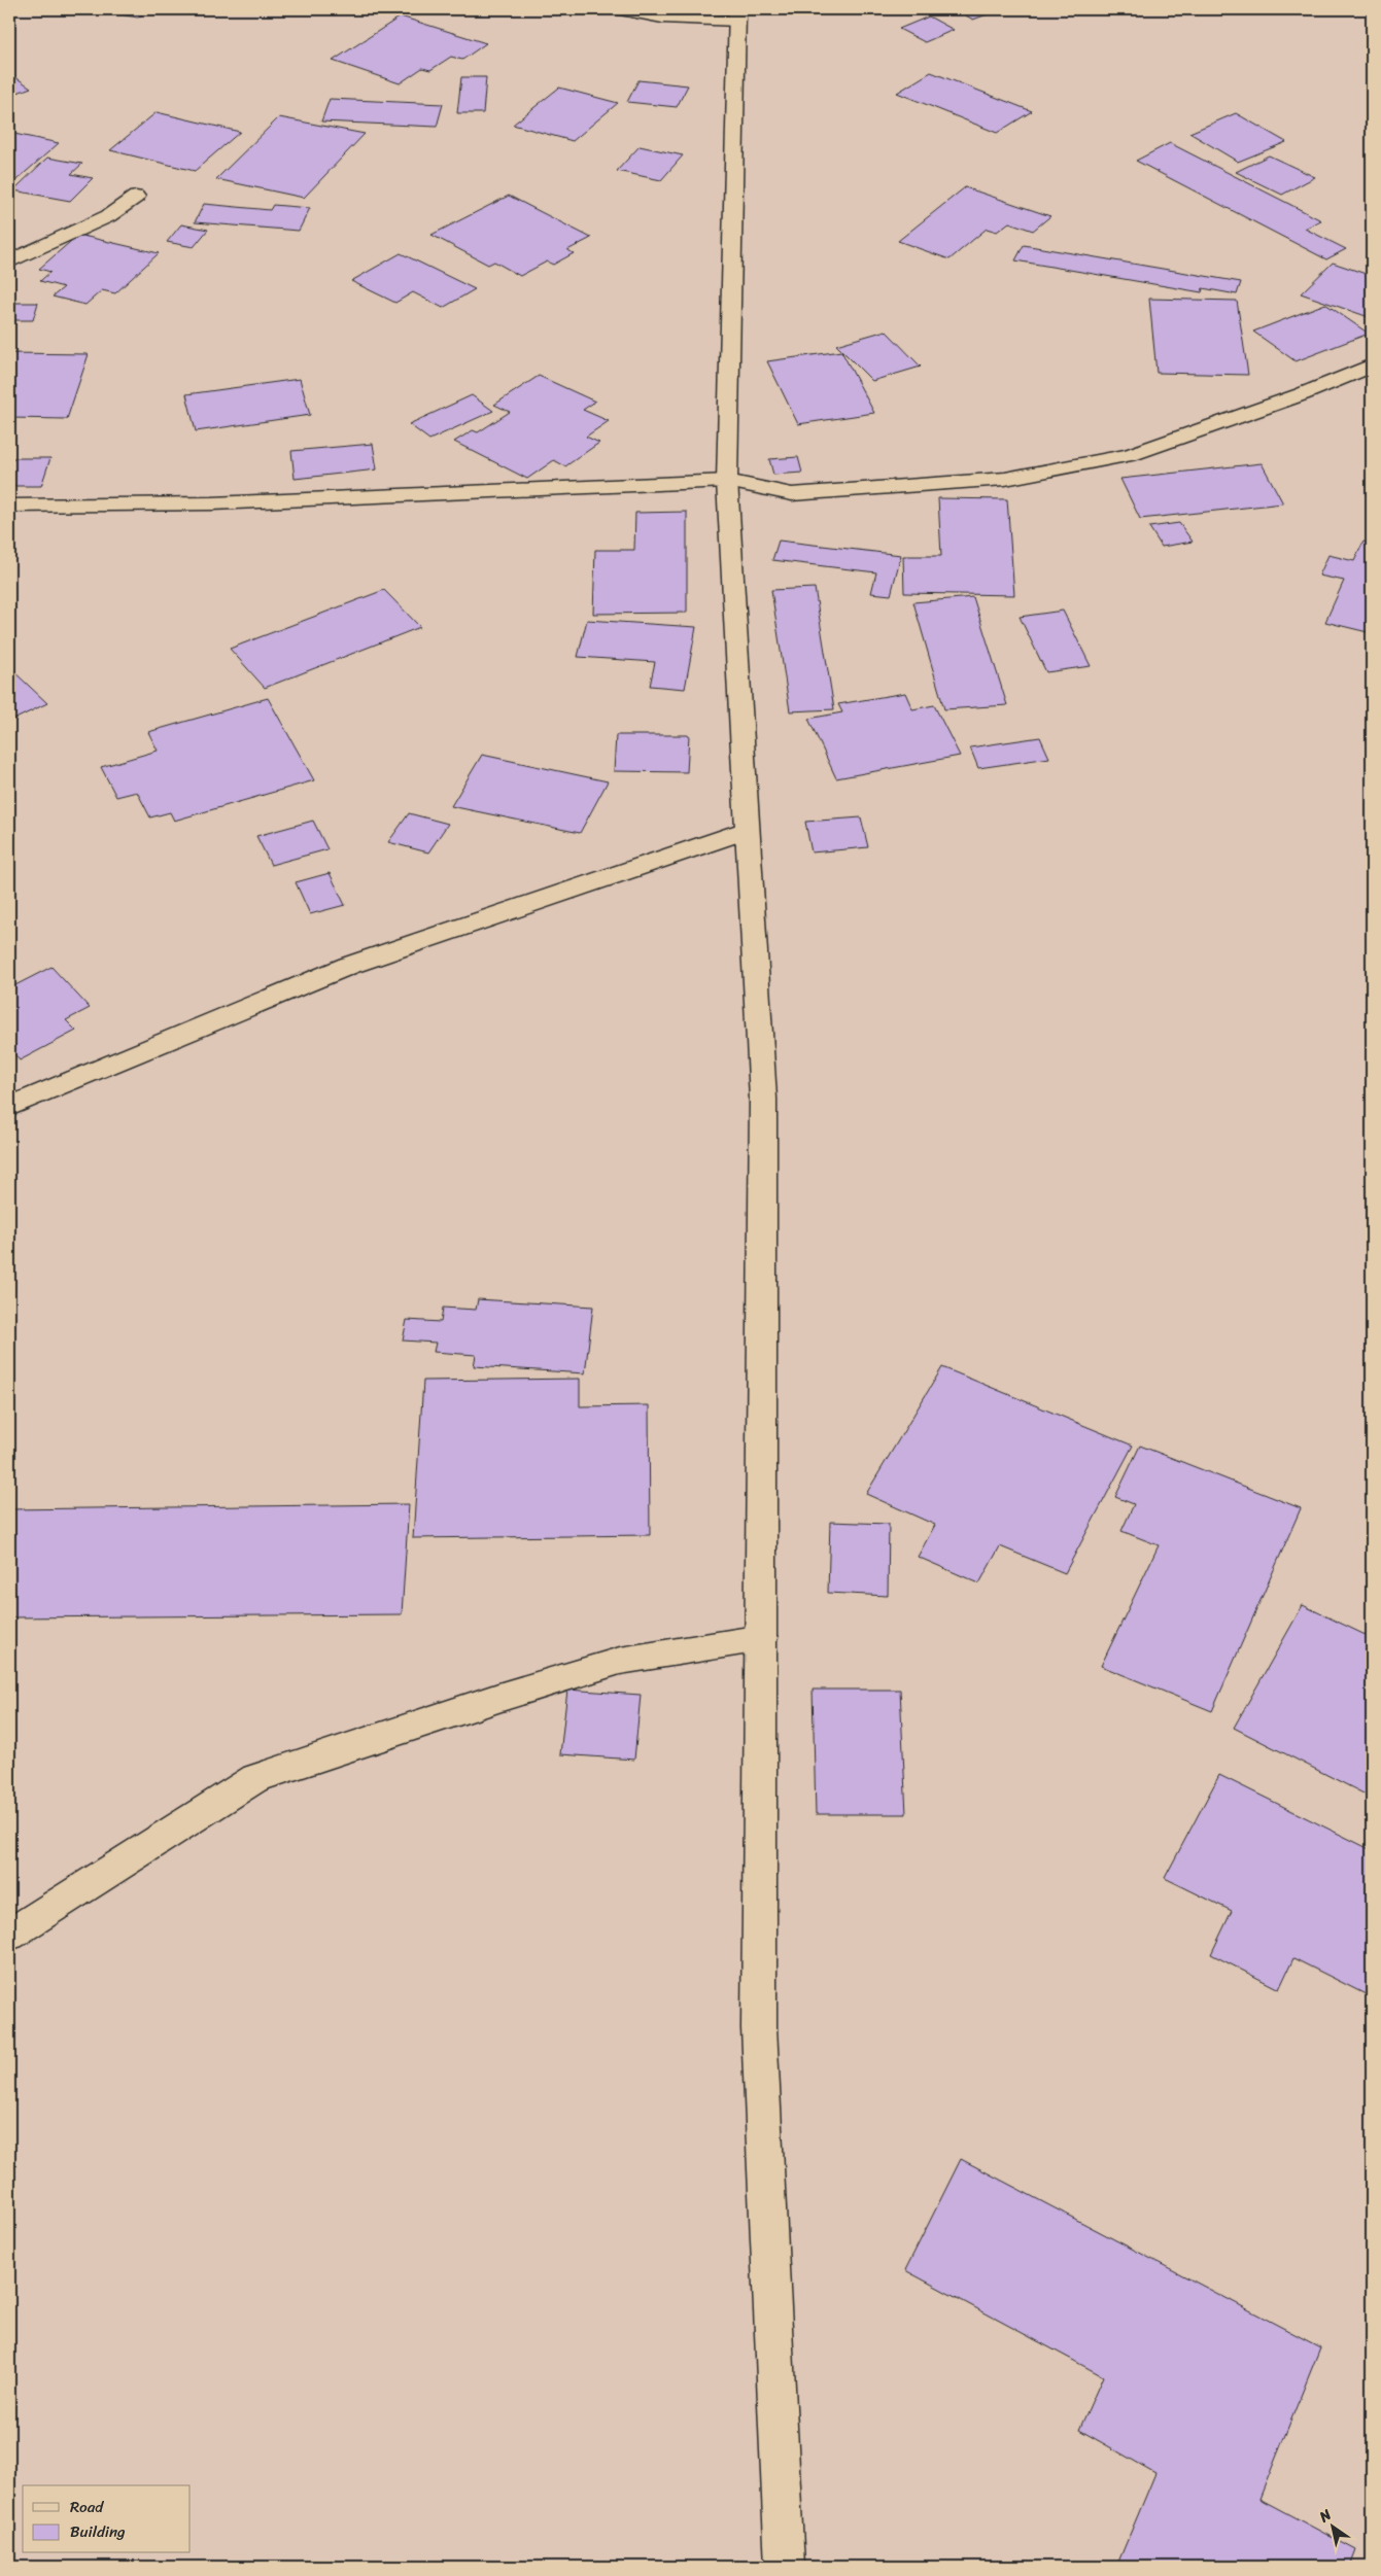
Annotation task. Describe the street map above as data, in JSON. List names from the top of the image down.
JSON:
{
  "legend": ["Road", "Building"],
  "north": "top left"
}
